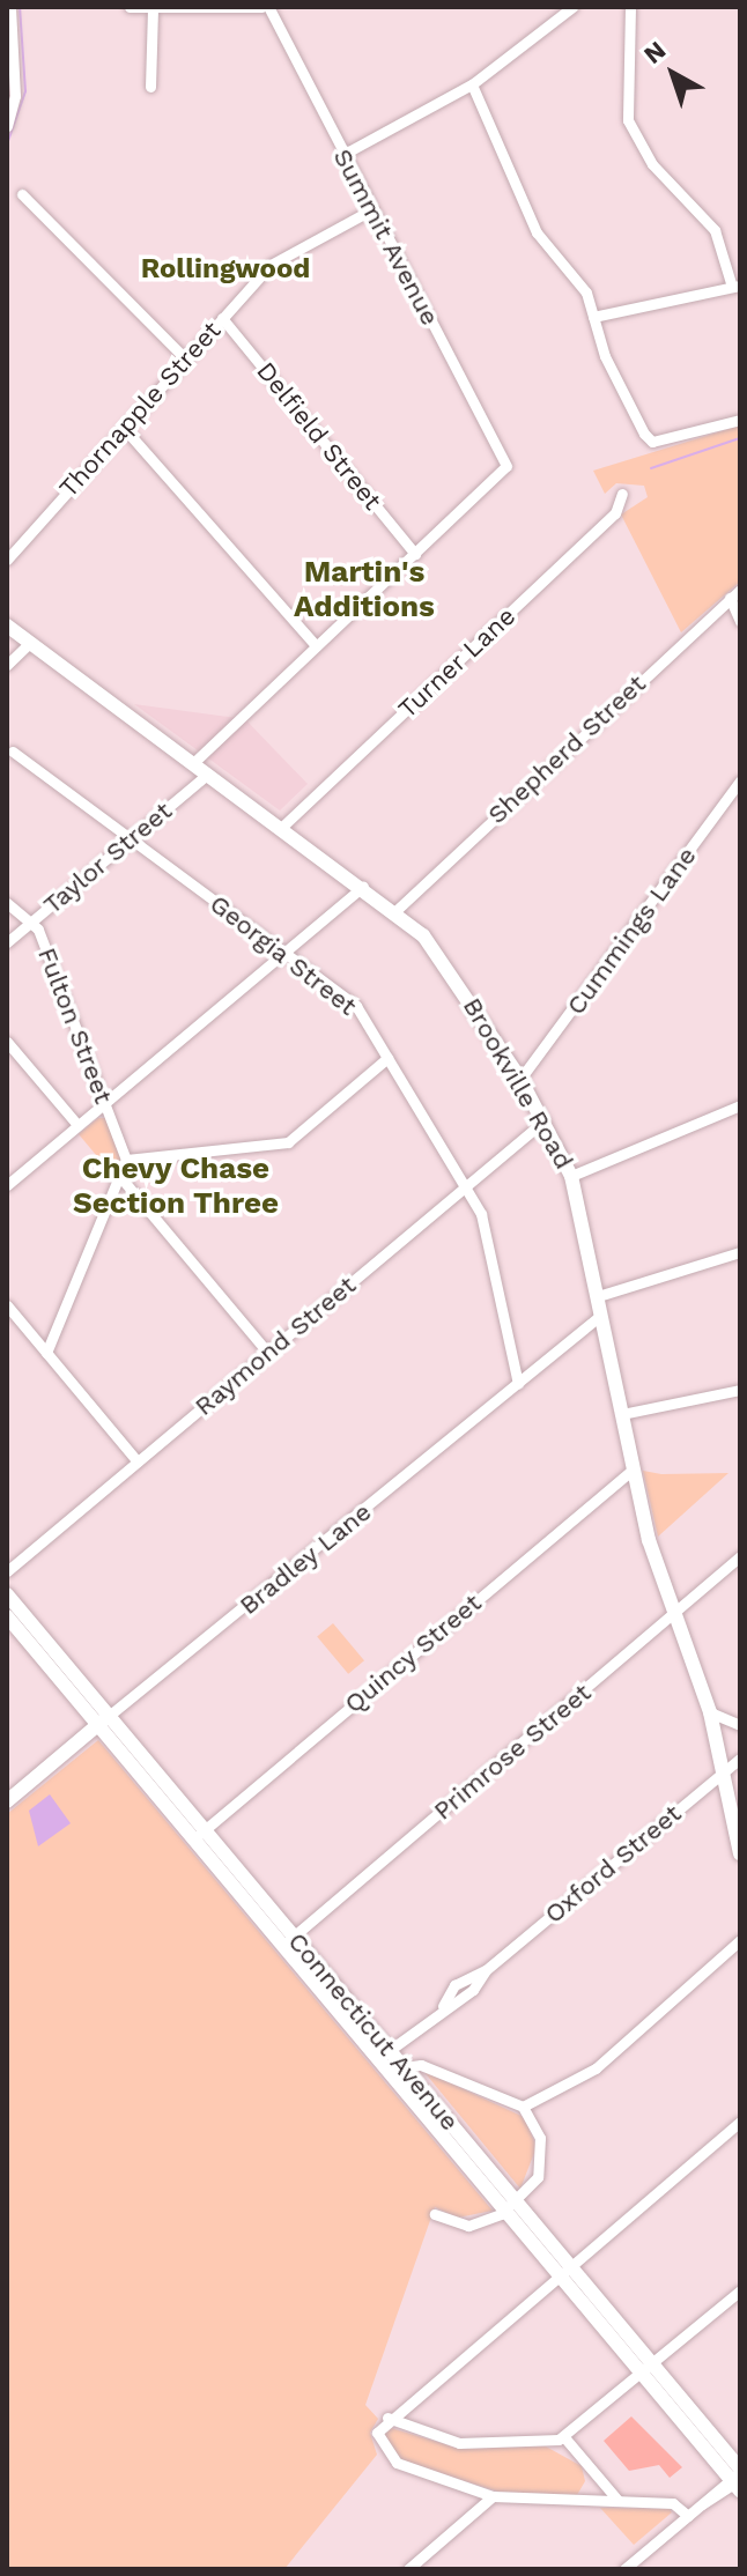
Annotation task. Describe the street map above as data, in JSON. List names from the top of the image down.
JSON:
{
  "streets": {
    "main road": ["Brookville Road", "Bradley Lane", "Connecticut Avenue"],
    "street": [
      "Summit Avenue",
      "Thornapple Street",
      "Delfield Street",
      "Turner Lane",
      "Shepherd Street",
      "Taylor Street",
      "Cummings Lane",
      "Georgia Street",
      "Fulton Street",
      "Raymond Street",
      "Quincy Street",
      "Primrose Street",
      "Oxford Street"
    ]
  },
  "crossings": [
    ["Summit Avenue", "Thornapple Street"],
    ["Summit Avenue", "Delfield Street"],
    ["Thornapple Street", "Delfield Street"],
    ["Turner Lane", "Brookville Road"],
    ["Shepherd Street", "Brookville Road"],
    ["Taylor Street", "Georgia Street"],
    ["Taylor Street", "Fulton Street"],
    ["Taylor Street", "Brookville Road"],
    ["Cummings Lane", "Brookville Road"],
    ["Georgia Street", "Raymond Street"],
    ["Georgia Street", "Bradley Lane"],
    ["Brookville Road", "Raymond Street"],
    ["Brookville Road", "Bradley Lane"],
    ["Brookville Road", "Quincy Street"],
    ["Brookville Road", "Primrose Street"],
    ["Brookville Road", "Oxford Street"],
    ["Bradley Lane", "Connecticut Avenue"],
    ["Quincy Street", "Connecticut Avenue"],
    ["Primrose Street", "Connecticut Avenue"],
    ["Oxford Street", "Connecticut Avenue"]
  ],
  "districts": ["Rollingwood", "Martin's Additions", "Chevy Chase Section Three"],
  "north": "top left"
}
